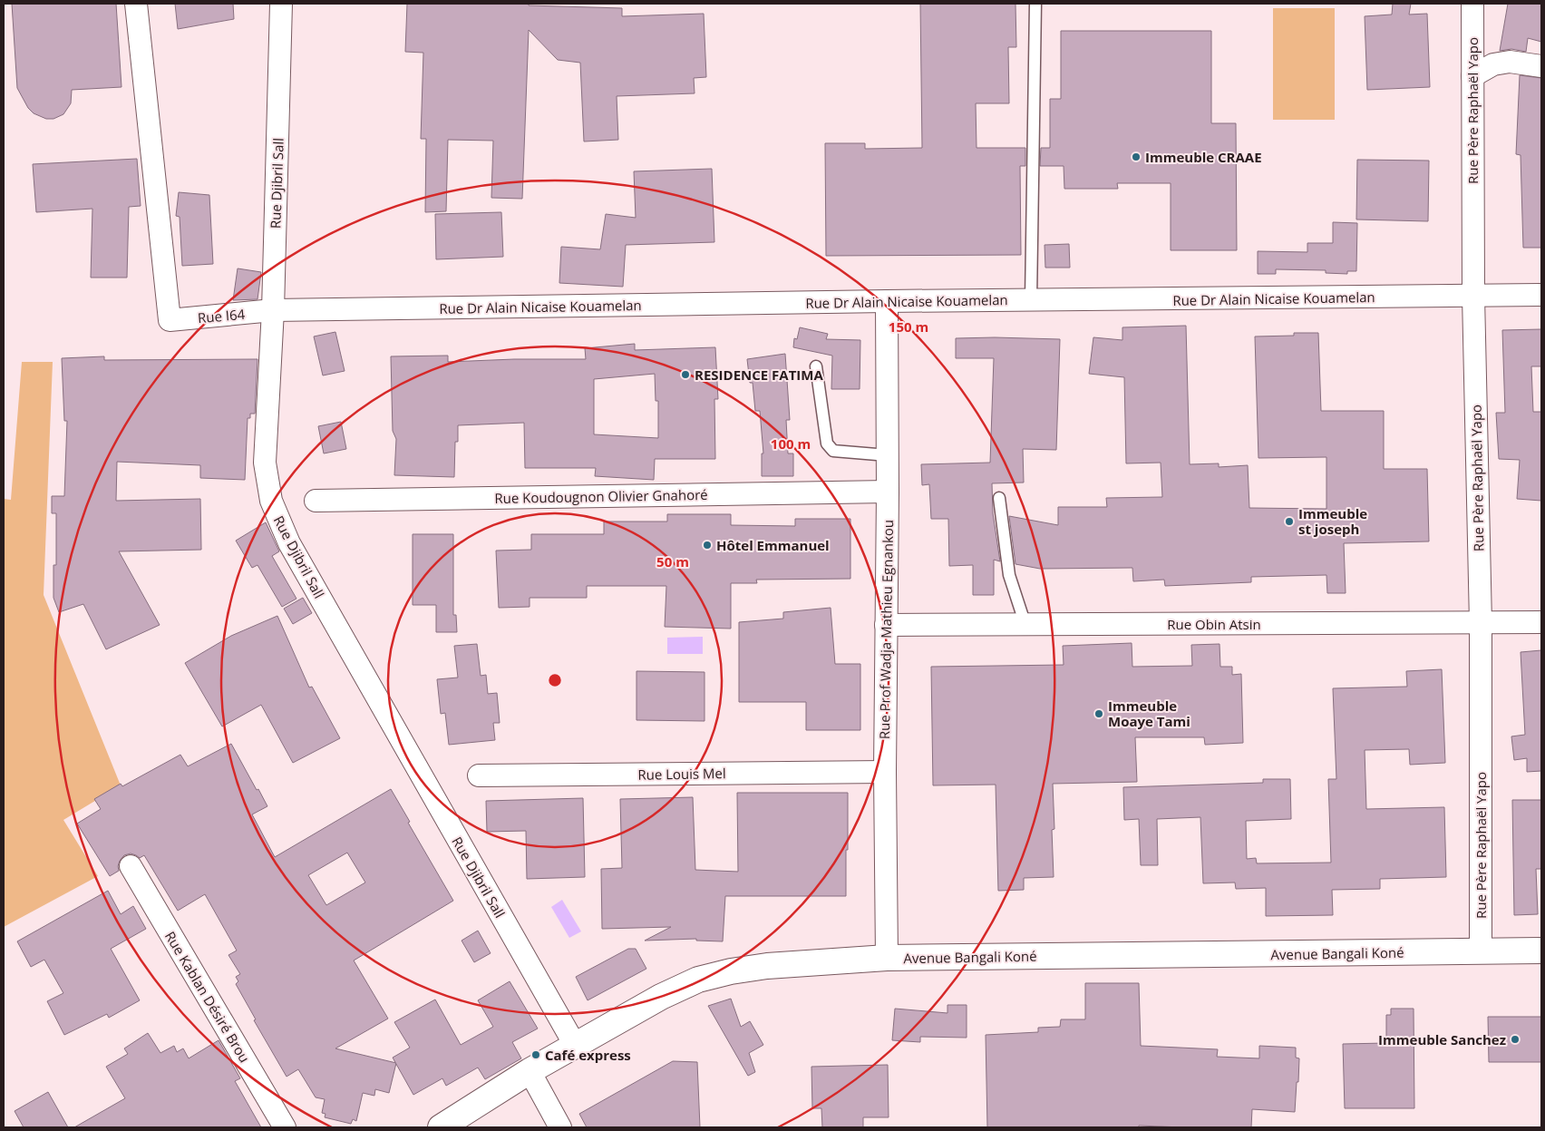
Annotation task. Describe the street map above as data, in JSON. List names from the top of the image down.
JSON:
{
  "streets": {
    "street": [
      "Rue Père Raphaël Yapo",
      "Rue Djibril Sall",
      "Rue Dr Alain Nicaise Kouamelan",
      "Rue I64",
      "Rue Koudougnon Olivier Gnahoré",
      "Rue Obin Atsin",
      "Rue Prof Wadja Mathieu Egnankou",
      "Rue Louis Mel",
      "Avenue Bangali Koné",
      "Rue Kablan Désiré Brou"
    ]
  },
  "crossings": [
    ["Rue Père Raphaël Yapo", "Rue Dr Alain Nicaise Kouamelan"],
    ["Rue Père Raphaël Yapo", "Rue Obin Atsin"],
    ["Rue Père Raphaël Yapo", "Avenue Bangali Koné"],
    ["Rue Djibril Sall", "Rue Dr Alain Nicaise Kouamelan"],
    ["Rue Djibril Sall", "Rue I64"],
    ["Rue Djibril Sall", "Avenue Bangali Koné"],
    ["Rue Dr Alain Nicaise Kouamelan", "Rue I64"],
    ["Rue Dr Alain Nicaise Kouamelan", "Rue Prof Wadja Mathieu Egnankou"],
    ["Rue Koudougnon Olivier Gnahoré", "Rue Prof Wadja Mathieu Egnankou"],
    ["Rue Obin Atsin", "Rue Prof Wadja Mathieu Egnankou"],
    ["Rue Prof Wadja Mathieu Egnankou", "Rue Louis Mel"],
    ["Rue Prof Wadja Mathieu Egnankou", "Avenue Bangali Koné"]
  ],
  "places": [
    "Immeuble CRAAE",
    "RESIDENCE FATIMA",
    "Immeuble st joseph",
    "Hôtel Emmanuel",
    "Immeuble Moaye Tami",
    "Immeuble Sanchez",
    "Café express"
  ],
  "rings": ["150 m", "100 m", "50 m"]
}
